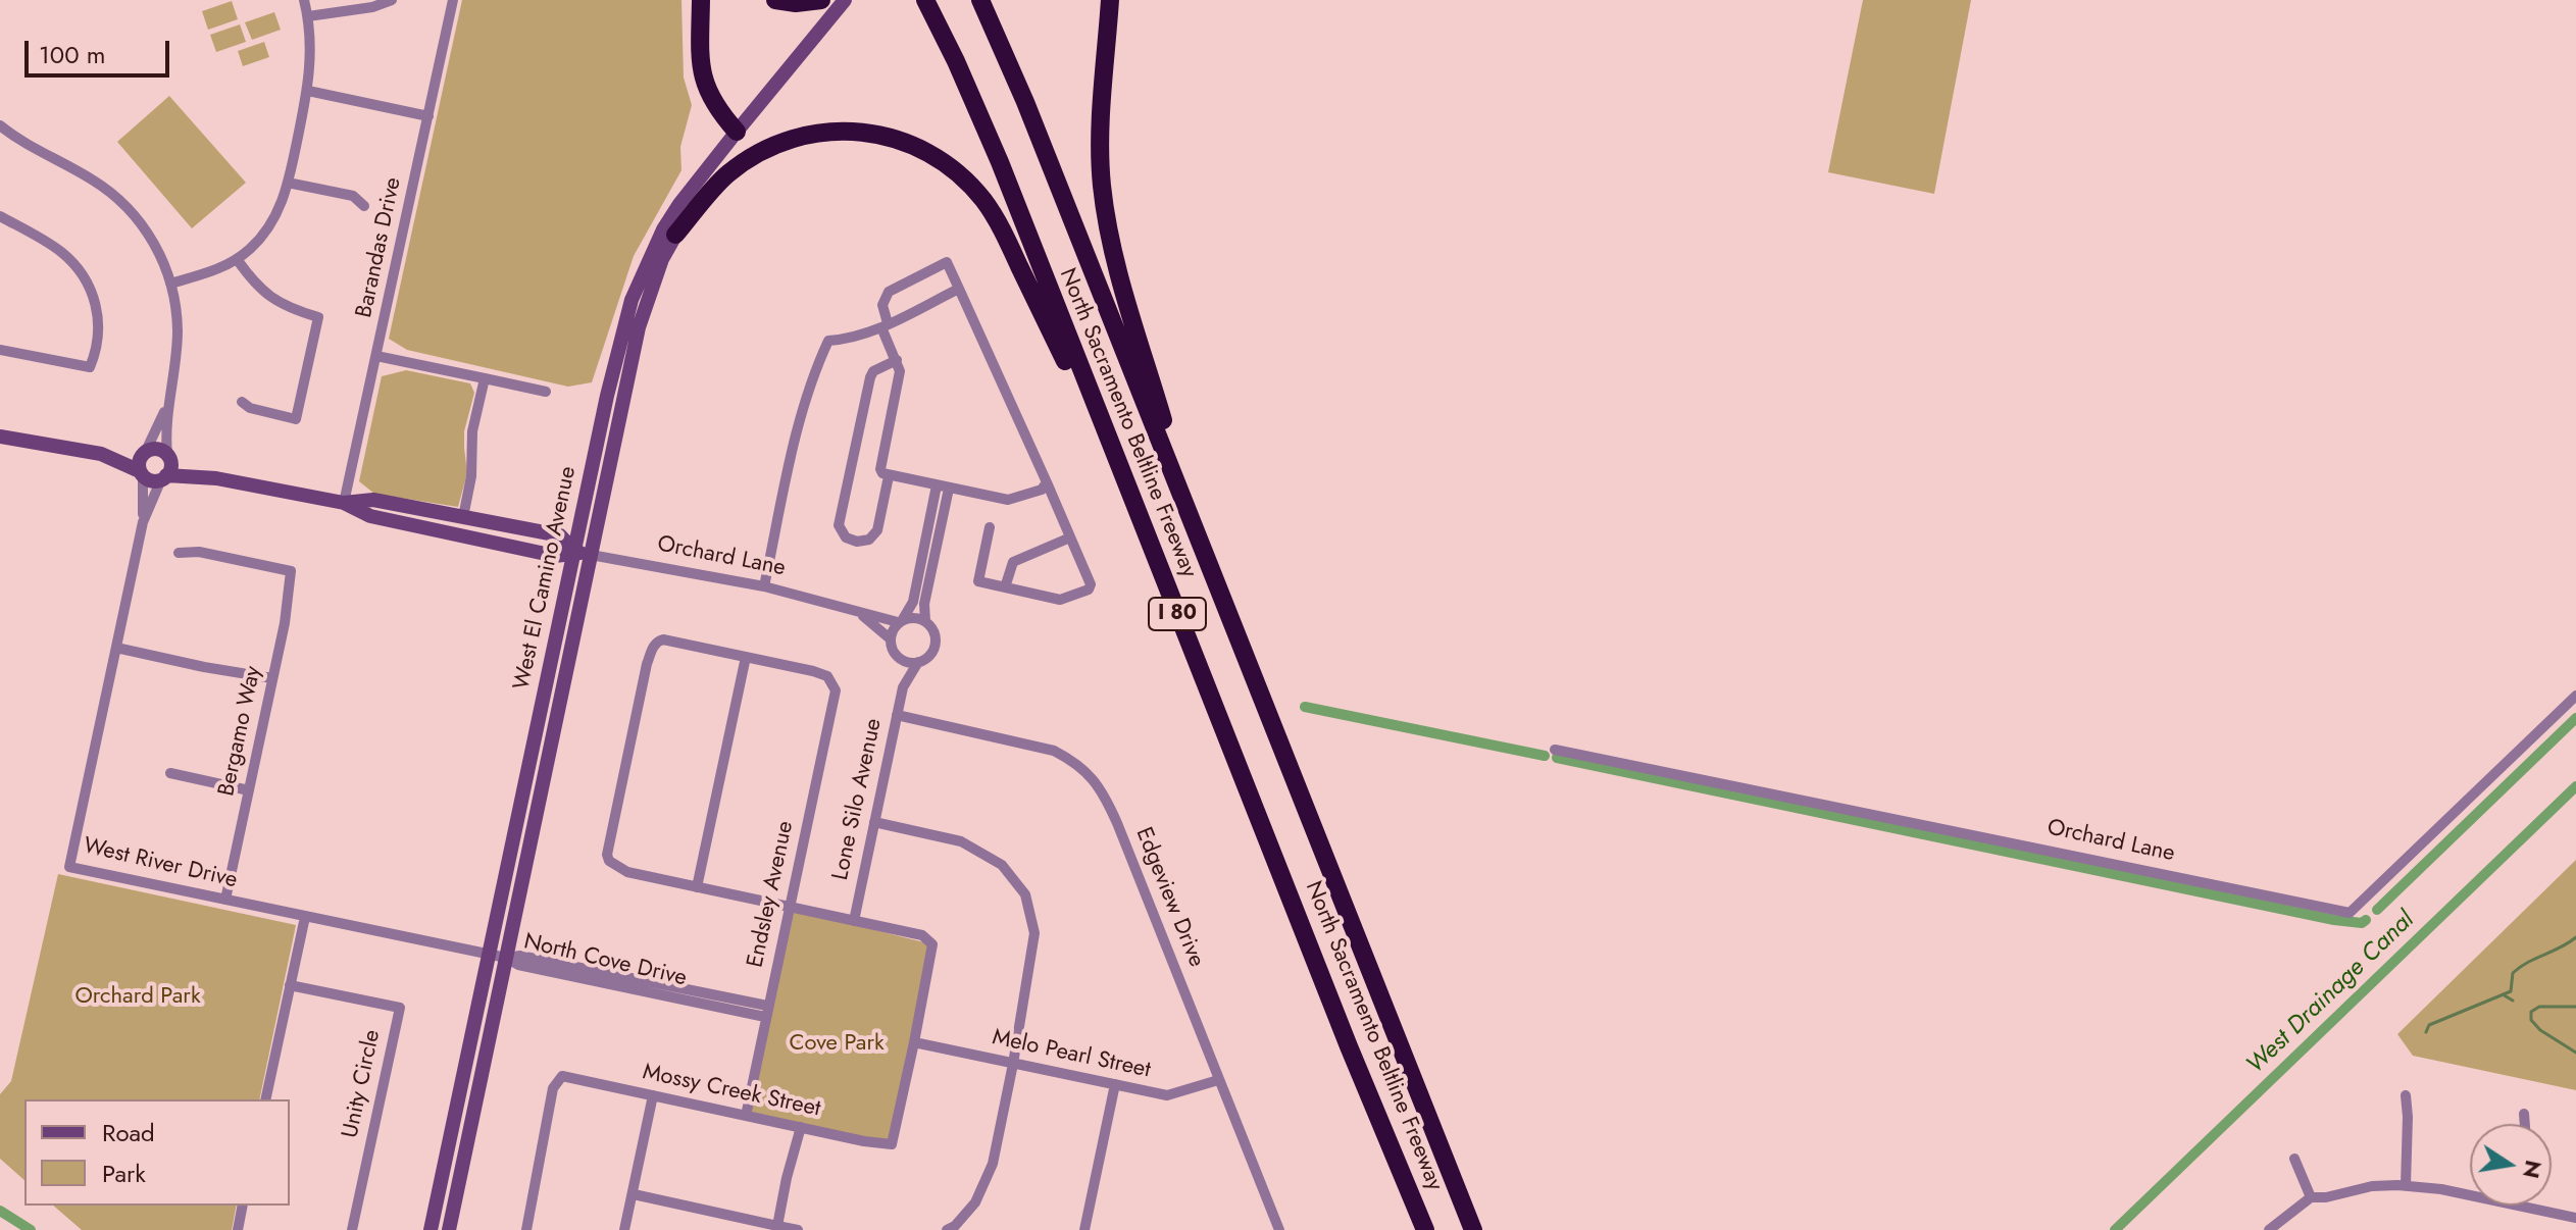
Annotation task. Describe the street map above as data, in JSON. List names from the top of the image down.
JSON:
{
  "streets": {
    "highway": ["North Sacramento Beltline Freeway", "I 80"],
    "main road": ["Orchard Lane", "West El Camino Avenue"],
    "street": [
      "Barandas Drive",
      "Bergamo Way",
      "Lone Silo Avenue",
      "West River Drive",
      "Endsley Avenue",
      "Edgeview Drive",
      "North Cove Drive",
      "Melo Pearl Street",
      "Unity Circle",
      "Mossy Creek Street"
    ]
  },
  "crossings": [
    ["Barandas Drive", "Orchard Lane"],
    ["Orchard Lane", "West El Camino Avenue"],
    ["Orchard Lane", "Lone Silo Avenue"],
    ["Orchard Lane", "West River Drive"],
    ["West El Camino Avenue", "West River Drive"],
    ["West El Camino Avenue", "North Cove Drive"],
    ["Bergamo Way", "West River Drive"],
    ["Lone Silo Avenue", "Edgeview Drive"],
    ["West River Drive", "North Cove Drive"],
    ["Endsley Avenue", "North Cove Drive"],
    ["Endsley Avenue", "Mossy Creek Street"],
    ["Edgeview Drive", "Melo Pearl Street"],
    ["Melo Pearl Street", "Mossy Creek Street"]
  ],
  "water": ["West Drainage Canal"],
  "parks": ["Orchard Park", "Cove Park"],
  "legend": ["Road", "Park"],
  "scale_bar": "100 m",
  "north": "right"
}
